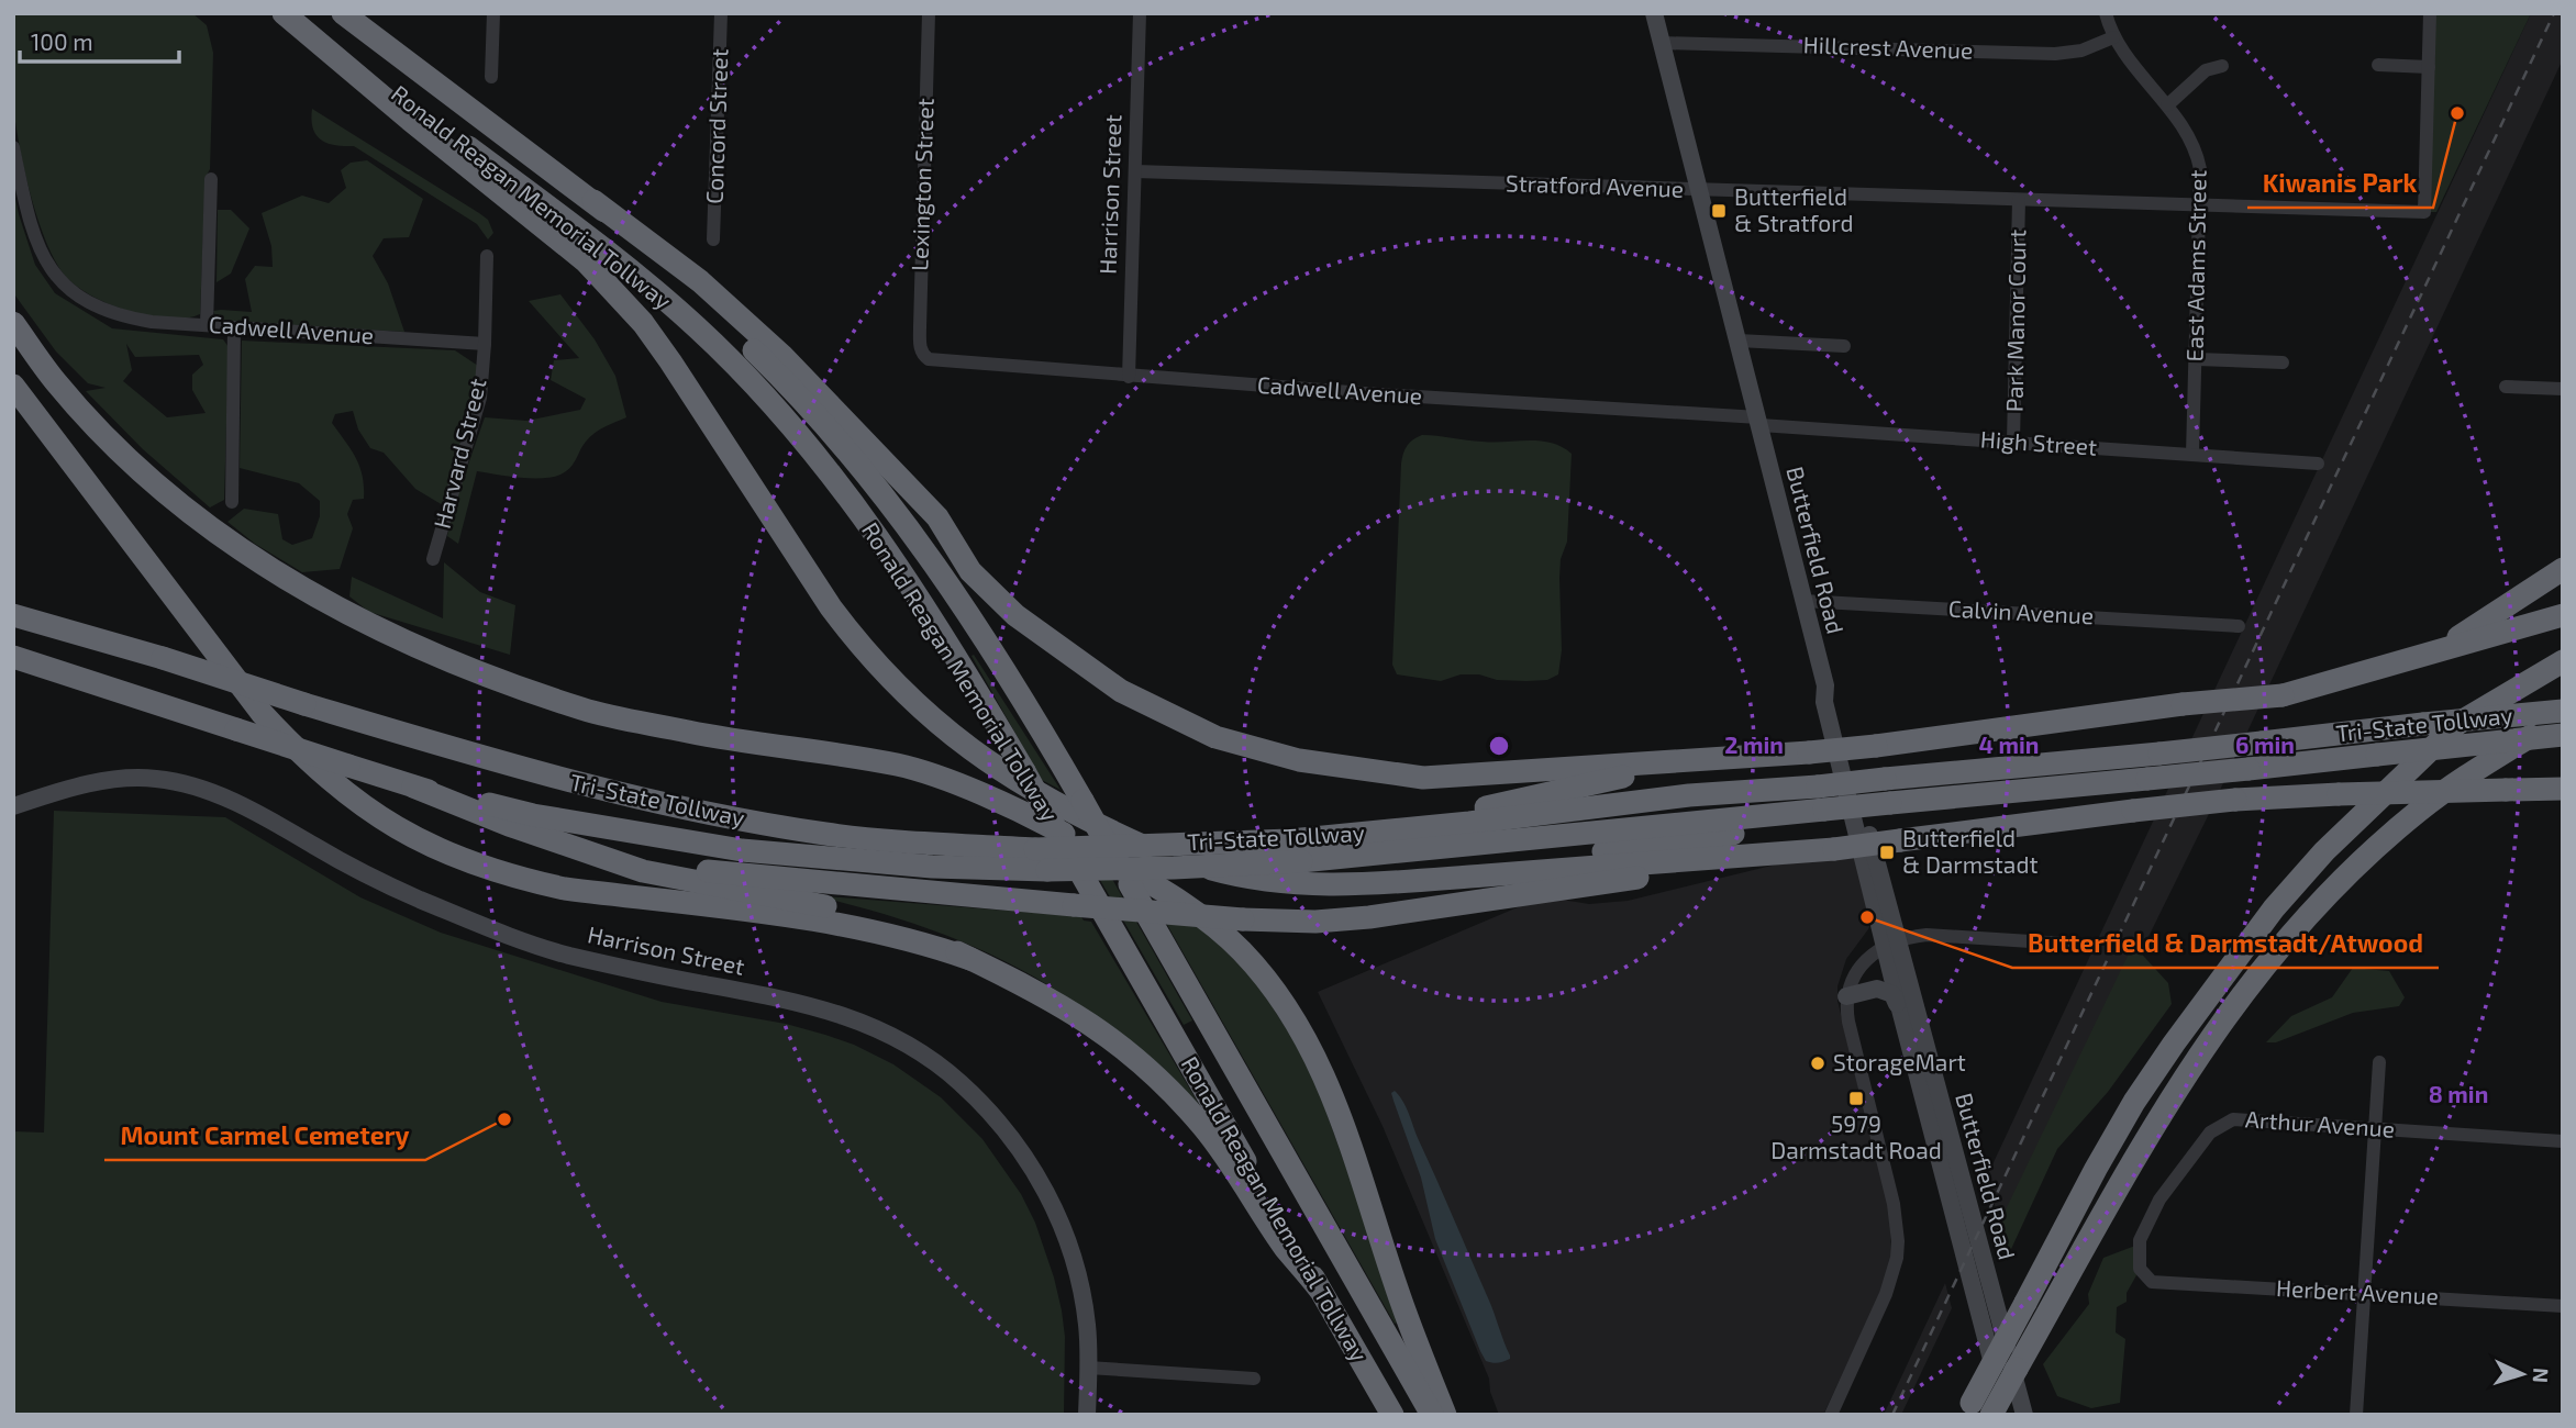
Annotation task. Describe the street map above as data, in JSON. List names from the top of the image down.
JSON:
{
  "streets": {
    "highway": ["Ronald Reagan Memorial Tollway", "Tri-State Tollway"],
    "main road": ["Harrison Street", "Butterfield Road"],
    "street": [
      "Hillcrest Avenue",
      "Concord Street",
      "Lexington Street",
      "Stratford Avenue",
      "East Adams Street",
      "Park Manor Court",
      "Cadwell Avenue",
      "High Street",
      "Harvard Street",
      "Calvin Avenue",
      "Arthur Avenue",
      "Herbert Avenue"
    ]
  },
  "crossings": [
    ["Hillcrest Avenue", "East Adams Street"],
    ["Hillcrest Avenue", "Butterfield Road"],
    ["Lexington Street", "Cadwell Avenue"],
    ["Stratford Avenue", "Harrison Street"],
    ["Stratford Avenue", "East Adams Street"],
    ["Stratford Avenue", "Park Manor Court"],
    ["Stratford Avenue", "Butterfield Road"],
    ["Harrison Street", "Cadwell Avenue"],
    ["East Adams Street", "High Street"],
    ["Park Manor Court", "High Street"],
    ["Cadwell Avenue", "High Street"],
    ["Cadwell Avenue", "Harvard Street"],
    ["Cadwell Avenue", "Butterfield Road"],
    ["High Street", "Butterfield Road"],
    ["Butterfield Road", "Calvin Avenue"],
    ["Arthur Avenue", "Herbert Avenue"]
  ],
  "places": {
    "other": [
      "Kiwanis Park",
      "Butterfield & Darmstadt/Atwood",
      "StorageMart",
      "Mount Carmel Cemetery"
    ],
    "transit": ["Butterfield & Stratford", "Butterfield & Darmstadt", "5979 Darmstadt Road"]
  },
  "scale_bar": "100 m",
  "north": "right",
  "rings": [
    "2 min",
    "4 min",
    "6 min",
    "8 min"
  ]
}
